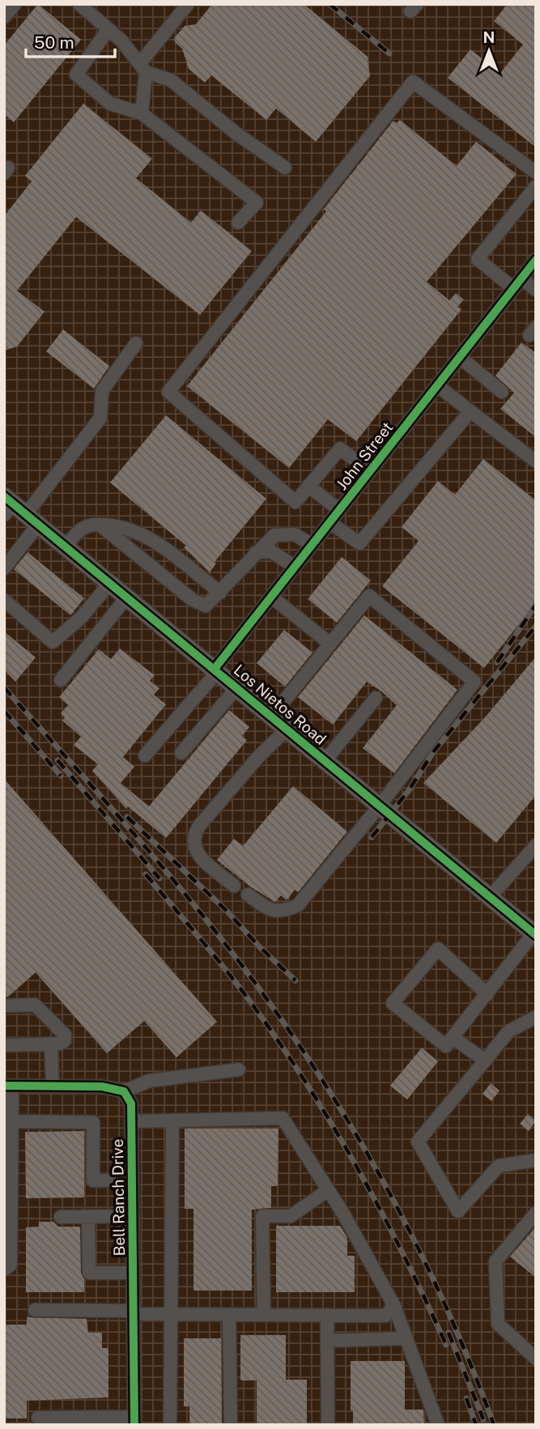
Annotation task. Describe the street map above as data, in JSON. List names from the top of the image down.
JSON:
{
  "streets": {
    "main road": ["Los Nietos Road"],
    "street": ["John Street", "Bell Ranch Drive"]
  },
  "crossings": [
    ["John Street", "Los Nietos Road"]
  ],
  "scale_bar": "50 m",
  "north": "top"
}
